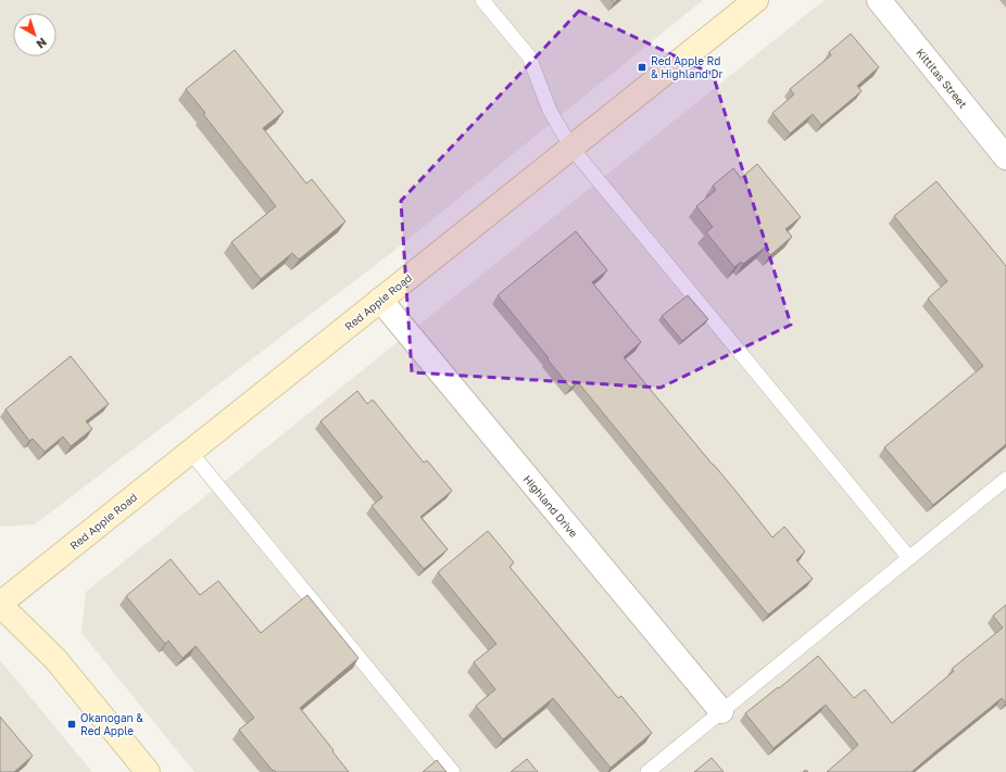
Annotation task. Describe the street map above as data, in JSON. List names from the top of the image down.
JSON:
{
  "streets": {
    "street": ["Kittitas Street", "Red Apple Road", "Highland Drive"]
  },
  "crossings": [
    ["Red Apple Road", "Highland Drive"]
  ],
  "places": {
    "transit": ["Red Apple Rd & Highland Dr", "Okanogan & Red Apple"]
  },
  "north": "bottom right"
}
